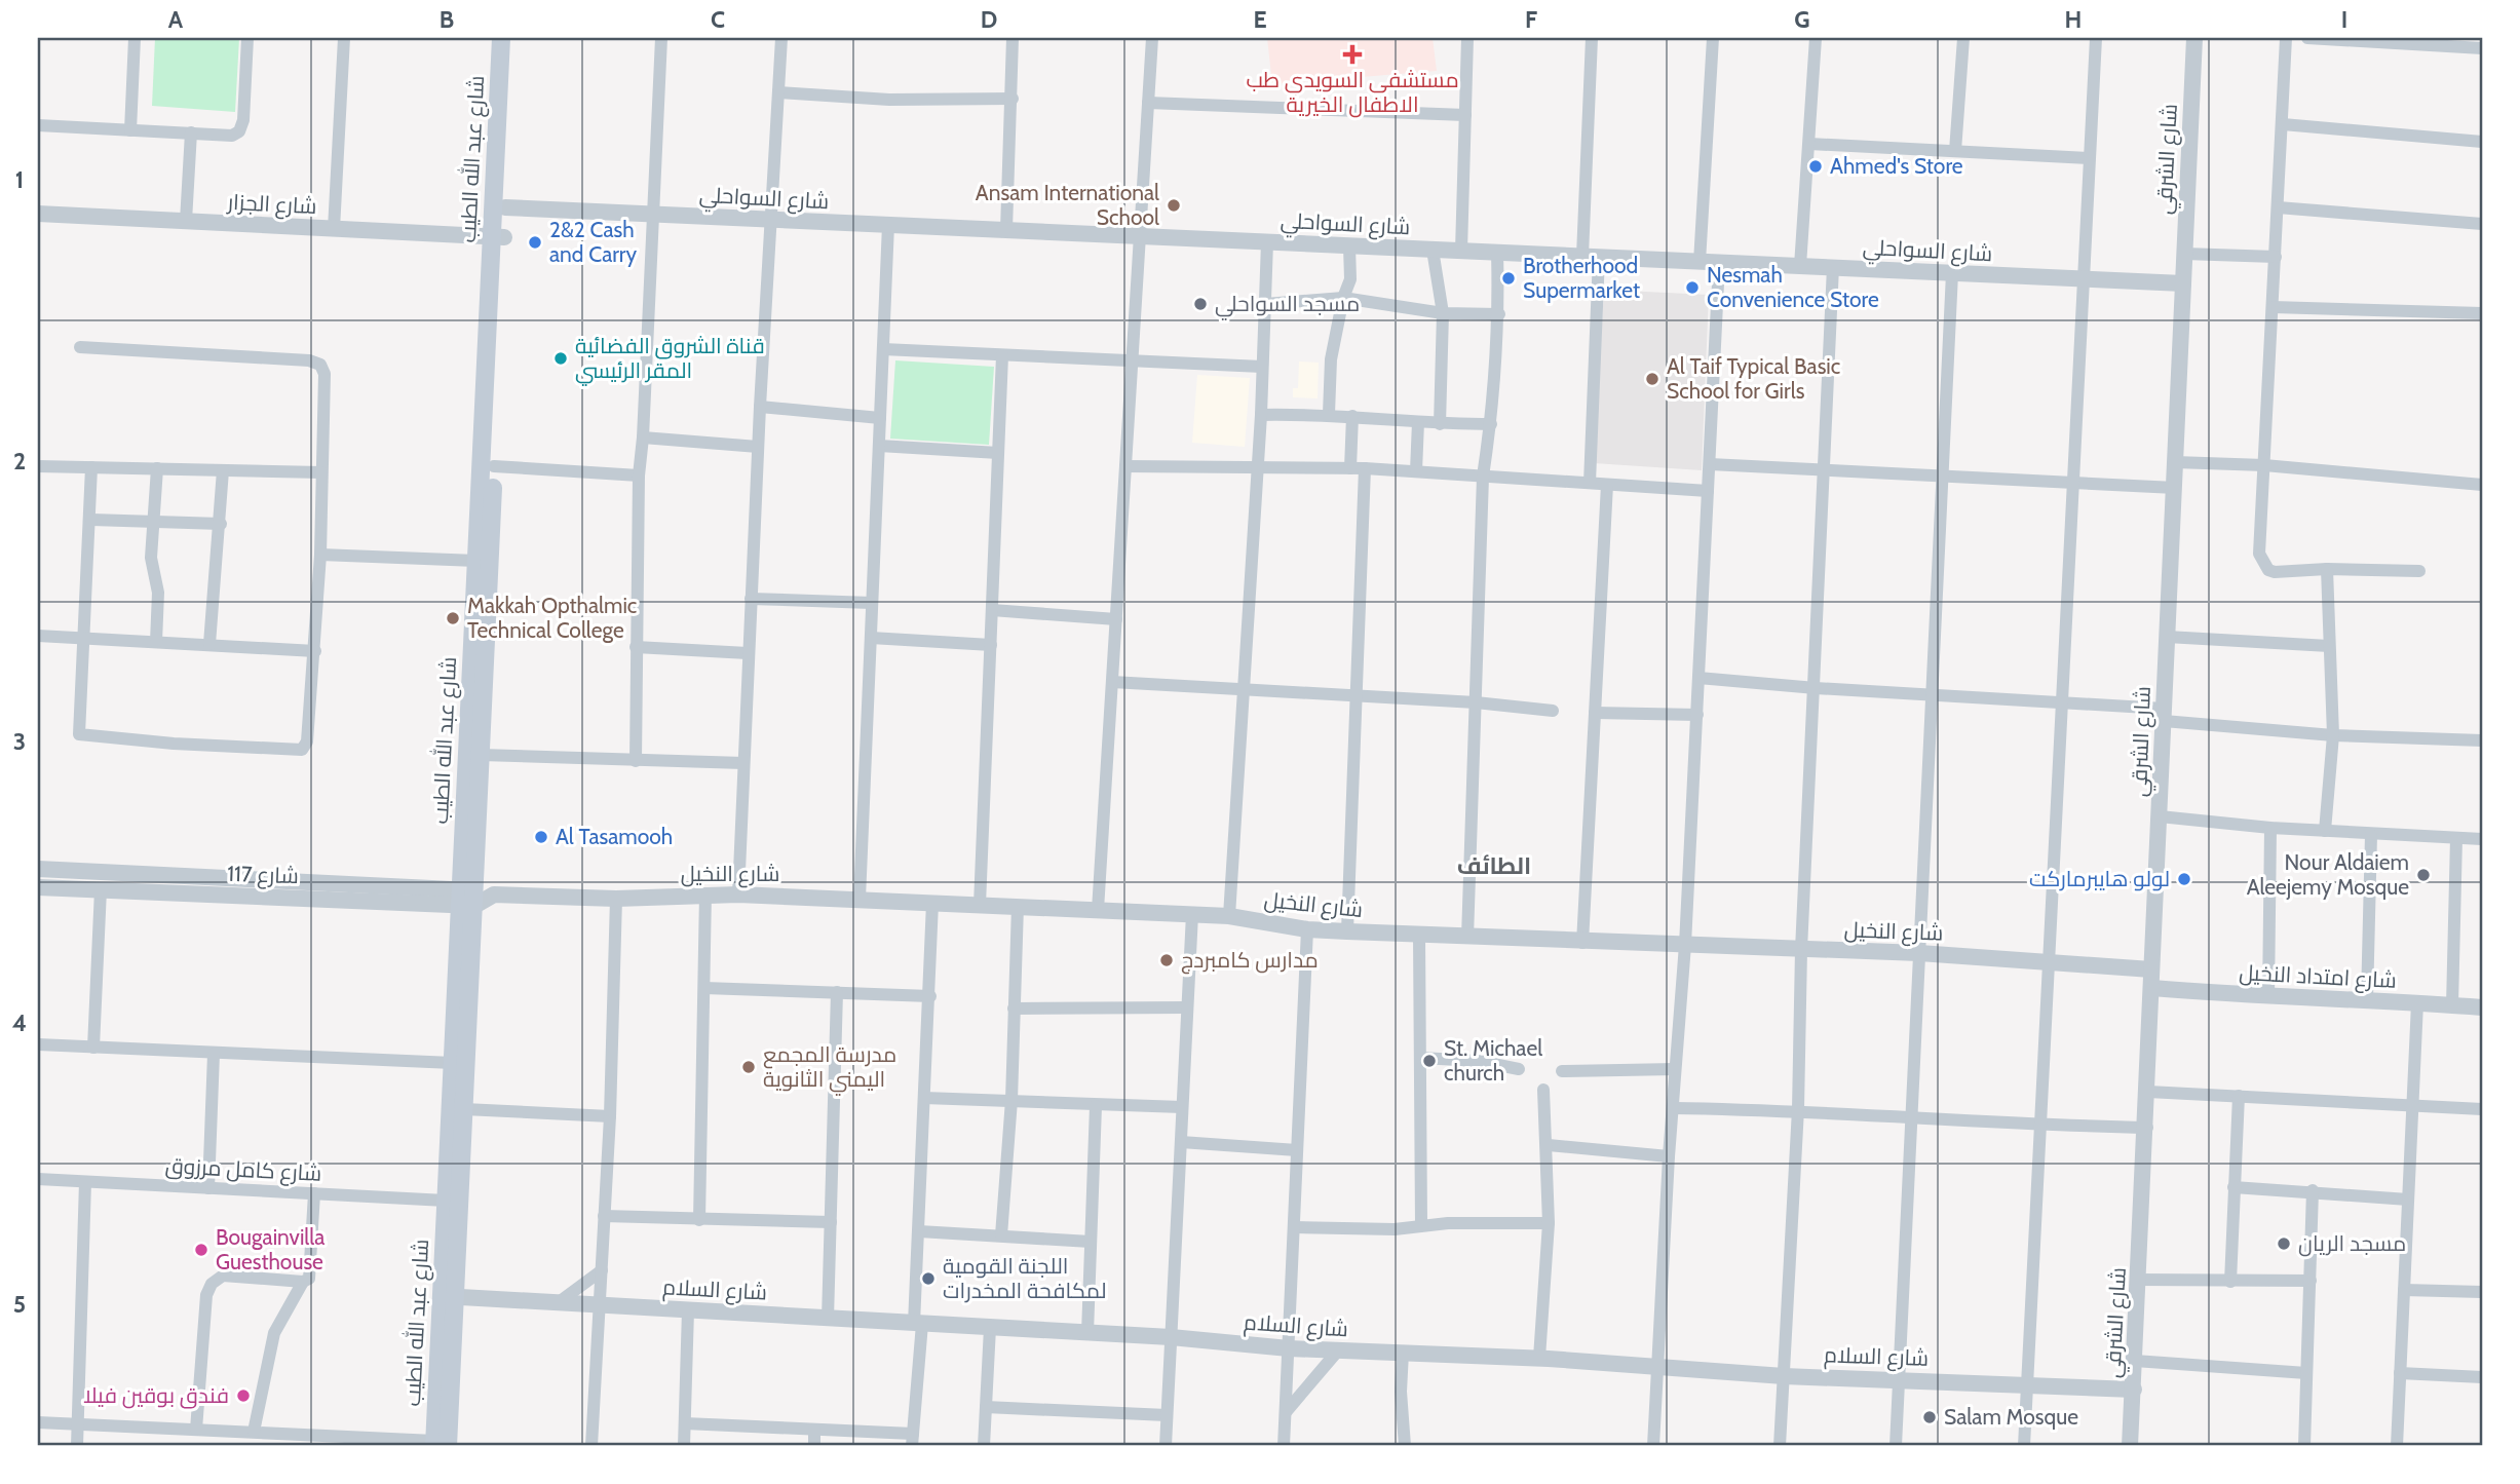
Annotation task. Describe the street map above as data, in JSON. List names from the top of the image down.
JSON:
{
  "streets": {
    "main road": ["شارع عبد الله الطيب"],
    "street": [
      "شارع الشرقي",
      "شارع السواحلي",
      "شارع الجزار",
      "شارع النخيل",
      "شارع 117",
      "شارع امتداد النخيل",
      "شارع كامل مرزوق",
      "شارع السلام"
    ]
  },
  "crossings": [
    ["شارع عبد الله الطيب", "شارع السواحلي"],
    ["شارع عبد الله الطيب", "شارع الجزار"],
    ["شارع عبد الله الطيب", "شارع النخيل"],
    ["شارع عبد الله الطيب", "شارع 117"],
    ["شارع عبد الله الطيب", "شارع كامل مرزوق"],
    ["شارع عبد الله الطيب", "شارع السلام"],
    ["شارع الشرقي", "شارع السواحلي"],
    ["شارع الشرقي", "شارع النخيل"],
    ["شارع الشرقي", "شارع امتداد النخيل"],
    ["شارع الشرقي", "شارع السلام"],
    ["شارع النخيل", "شارع 117"]
  ],
  "districts": ["الطائف"],
  "places": {
    "health": ["مستشفى السويدي طب الاطفال الخيرية"],
    "other": [
      "Ahmed's Store",
      "Ansam International School",
      "2&2 Cash and Carry",
      "Brotherhood Supermarket",
      "Nesmah Convenience Store",
      "مسجد السواحلي",
      "قناة الشروق الفضائية المقر الرئيسي",
      "Al Taif Typical Basic School for Girls",
      "Makkah Opthalmic Technical College",
      "Al Tasamooh",
      "Nour Aldaiem Aleejemy Mosque",
      "لولو هايبرماركت",
      "مدارس كامبردج",
      "St. Michael church",
      "مدرسة المجمع اليمني الثانوية",
      "مسجد الريان",
      "Bougainvilla Guesthouse",
      "اللجنة القومية لمكافحة المخدرات",
      "فندق بوقين فيلا",
      "Salam Mosque"
    ]
  },
  "grid": {
    "columns": [
      "A",
      "B",
      "C",
      "D",
      "E",
      "F",
      "G",
      "H",
      "I"
    ],
    "rows": [
      "1",
      "2",
      "3",
      "4",
      "5"
    ]
  }
}
